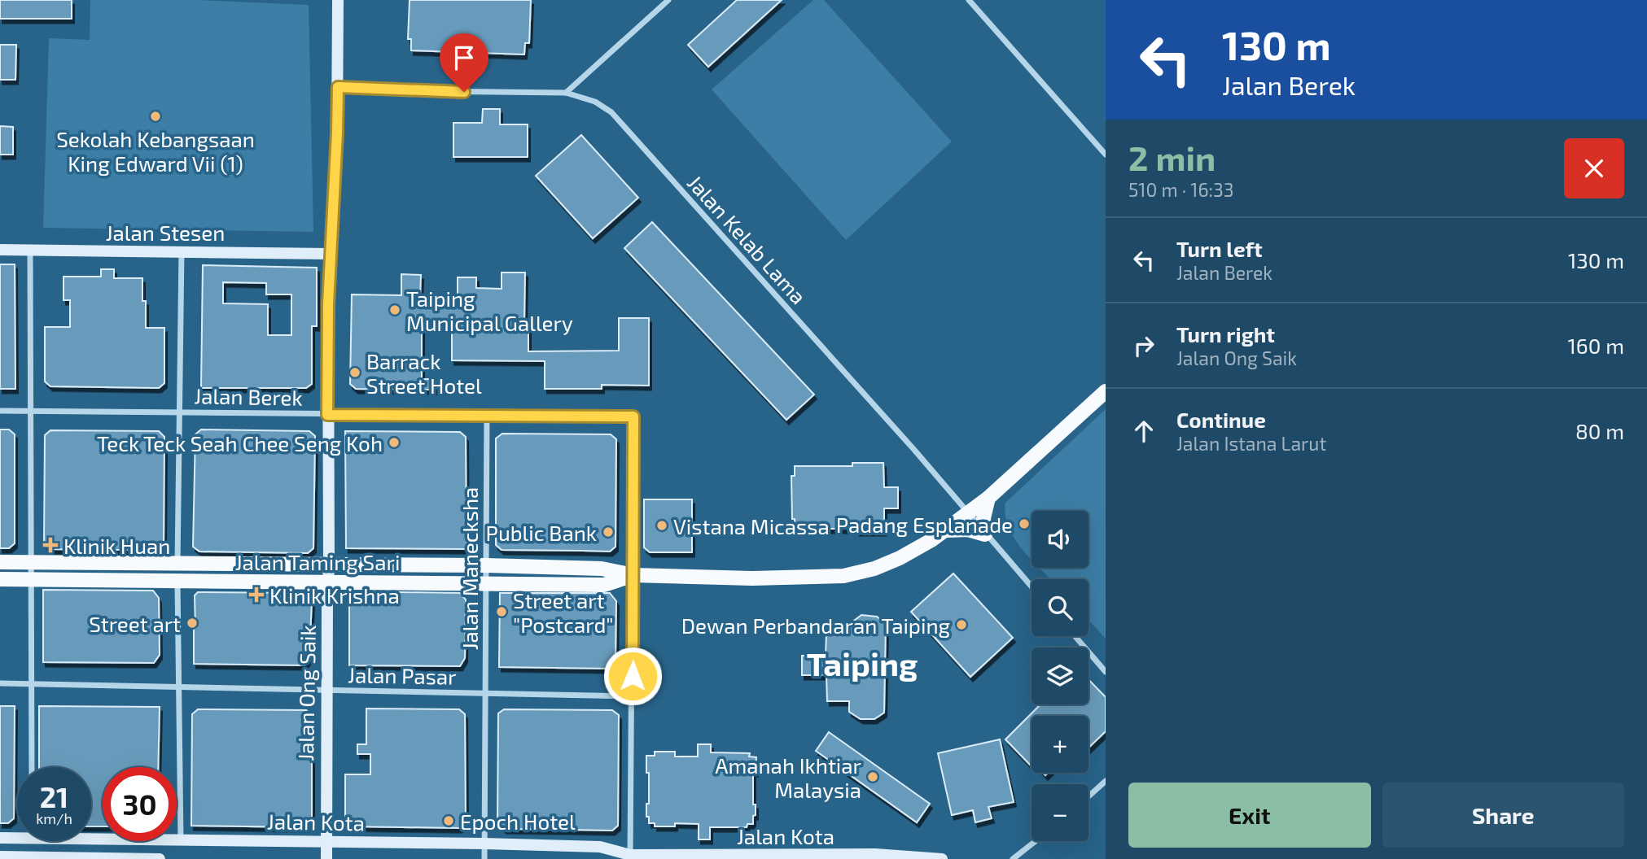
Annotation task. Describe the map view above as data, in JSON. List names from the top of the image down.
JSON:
{
  "streets": {
    "main road": [
      "Jalan Stesen",
      "Jalan Taming Sari",
      "Jalan Ong Saik",
      "Jalan Kota"
    ],
    "street": [
      "Jalan Kelab Lama",
      "Jalan Berek",
      "Jalan Manecksha",
      "Jalan Pasar"
    ]
  },
  "crossings": [
    ["Jalan Stesen", "Jalan Ong Saik"],
    ["Jalan Kelab Lama", "Jalan Taming Sari"],
    ["Jalan Kelab Lama", "Jalan Ong Saik"],
    ["Jalan Berek", "Jalan Taming Sari"],
    ["Jalan Berek", "Jalan Manecksha"],
    ["Jalan Berek", "Jalan Ong Saik"],
    ["Jalan Taming Sari", "Jalan Manecksha"],
    ["Jalan Taming Sari", "Jalan Ong Saik"],
    ["Jalan Manecksha", "Jalan Pasar"],
    ["Jalan Manecksha", "Jalan Kota"],
    ["Jalan Pasar", "Jalan Ong Saik"],
    ["Jalan Ong Saik", "Jalan Kota"]
  ],
  "districts": ["Taiping"],
  "places": {
    "other": [
      "Sekolah Kebangsaan King Edward Vii (1)",
      "Taiping Municipal Gallery",
      "Barrack Street Hotel",
      "Teck Teck Seah Chee Seng Koh",
      "Padang Esplanade",
      "Vistana Micassa",
      "Public Bank",
      "Street art \"Postcard\"",
      "Street art",
      "Dewan Perbandaran Taiping",
      "Amanah Ikhtiar Malaysia",
      "Epoch Hotel"
    ],
    "health": ["Klinik Huan", "Klinik Krishna"]
  },
  "page": {
    "turn": ["130 m", "Jalan Berek"],
    "heading": ["2 min", "510 m · 16:33"],
    "list": [
      {
        "name": "Turn left",
        "note": "Jalan Berek",
        "value": "130 m"
      },
      {
        "name": "Turn right",
        "note": "Jalan Ong Saik",
        "value": "160 m"
      },
      {
        "name": "Continue",
        "note": "Jalan Istana Larut",
        "value": "80 m"
      }
    ],
    "map_buttons": ["+", "−"],
    "speed": "21 km/h",
    "limit": "30",
    "buttons": ["Exit", "Share"]
  }
}
